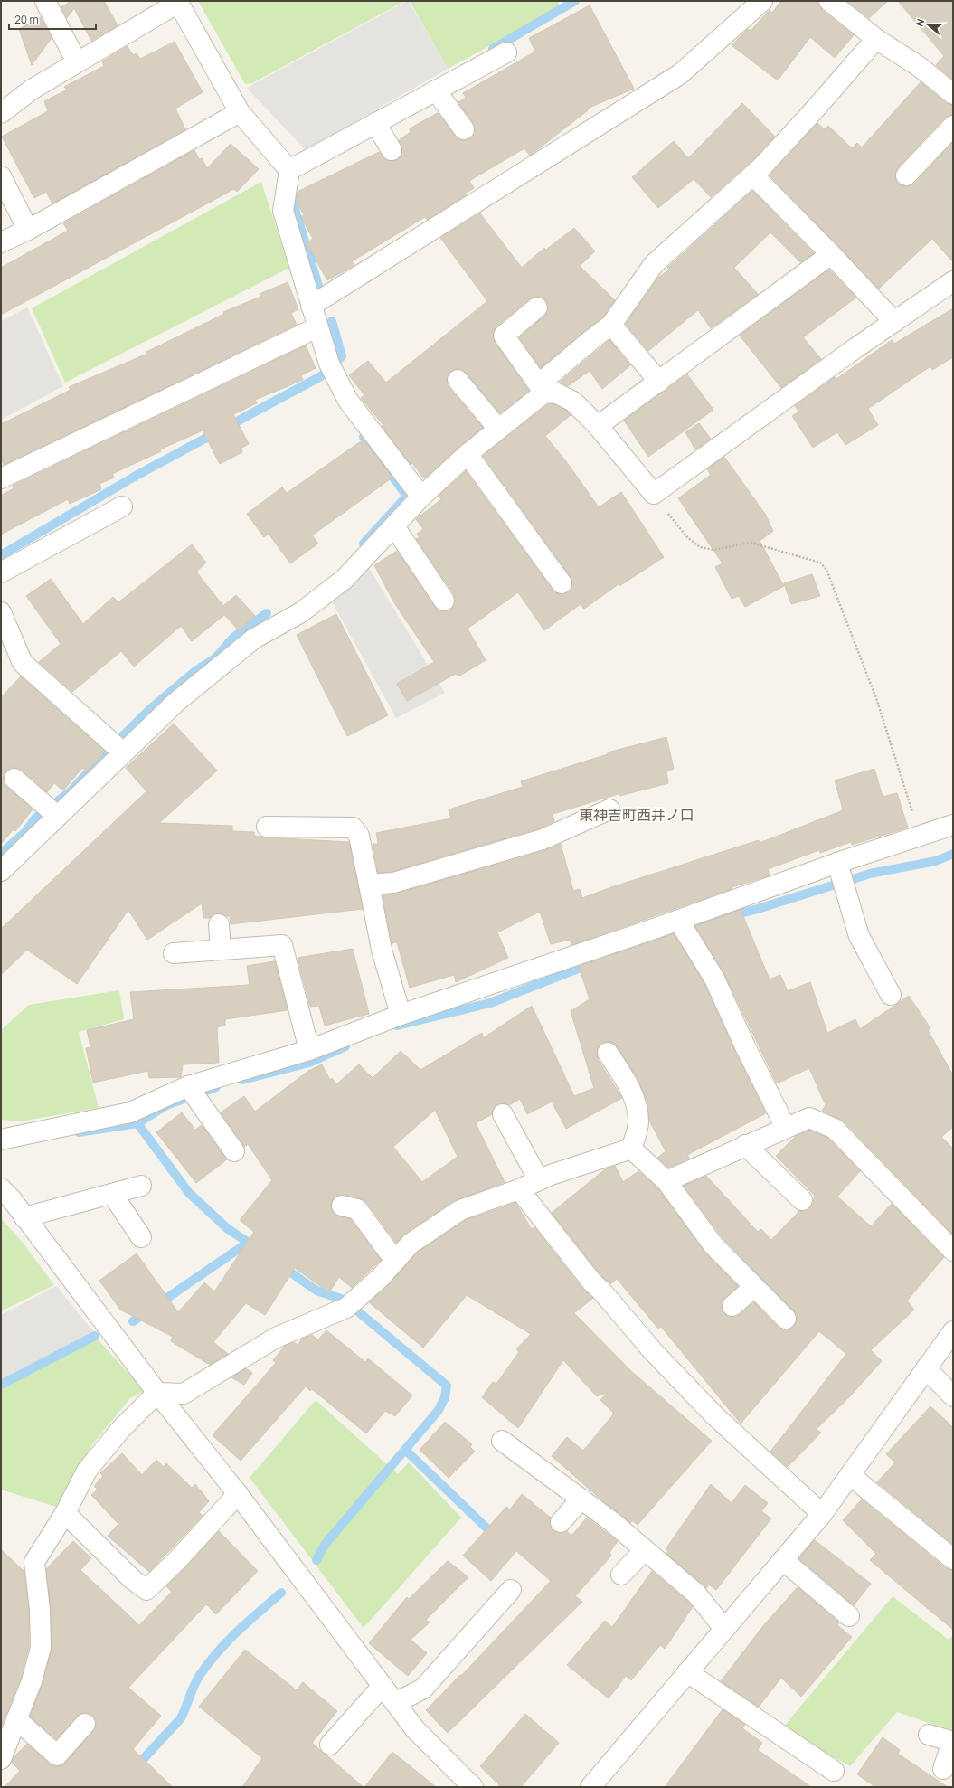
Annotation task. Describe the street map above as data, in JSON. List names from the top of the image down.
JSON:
{
  "districts": ["東神吉町西井ノ口"],
  "scale_bar": "20 m",
  "north": "left"
}
